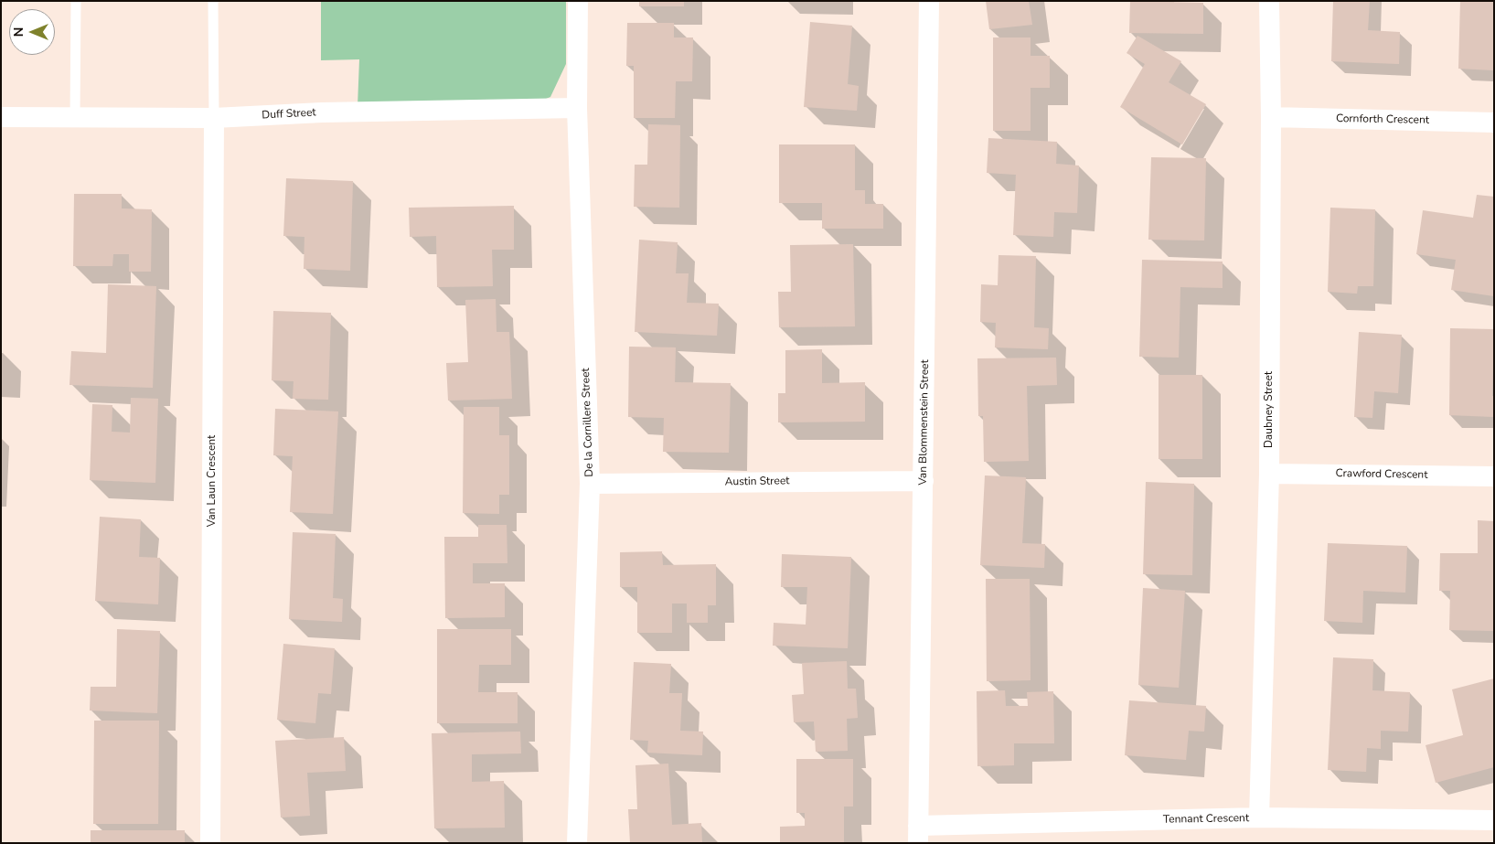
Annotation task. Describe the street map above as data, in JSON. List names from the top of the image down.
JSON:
{
  "streets": {
    "street": [
      "Duff Street",
      "Cornforth Crescent",
      "Daubney Street",
      "De la Cornillere Street",
      "Van Blommenstein Street",
      "Crawford Crescent",
      "Van Laun Crescent",
      "Austin Street",
      "Tennant Crescent"
    ]
  },
  "crossings": [
    ["Duff Street", "De la Cornillere Street"],
    ["Duff Street", "Van Laun Crescent"],
    ["Cornforth Crescent", "Daubney Street"],
    ["Daubney Street", "Crawford Crescent"],
    ["Daubney Street", "Tennant Crescent"],
    ["De la Cornillere Street", "Austin Street"],
    ["Van Blommenstein Street", "Austin Street"],
    ["Van Blommenstein Street", "Tennant Crescent"]
  ],
  "north": "left"
}
